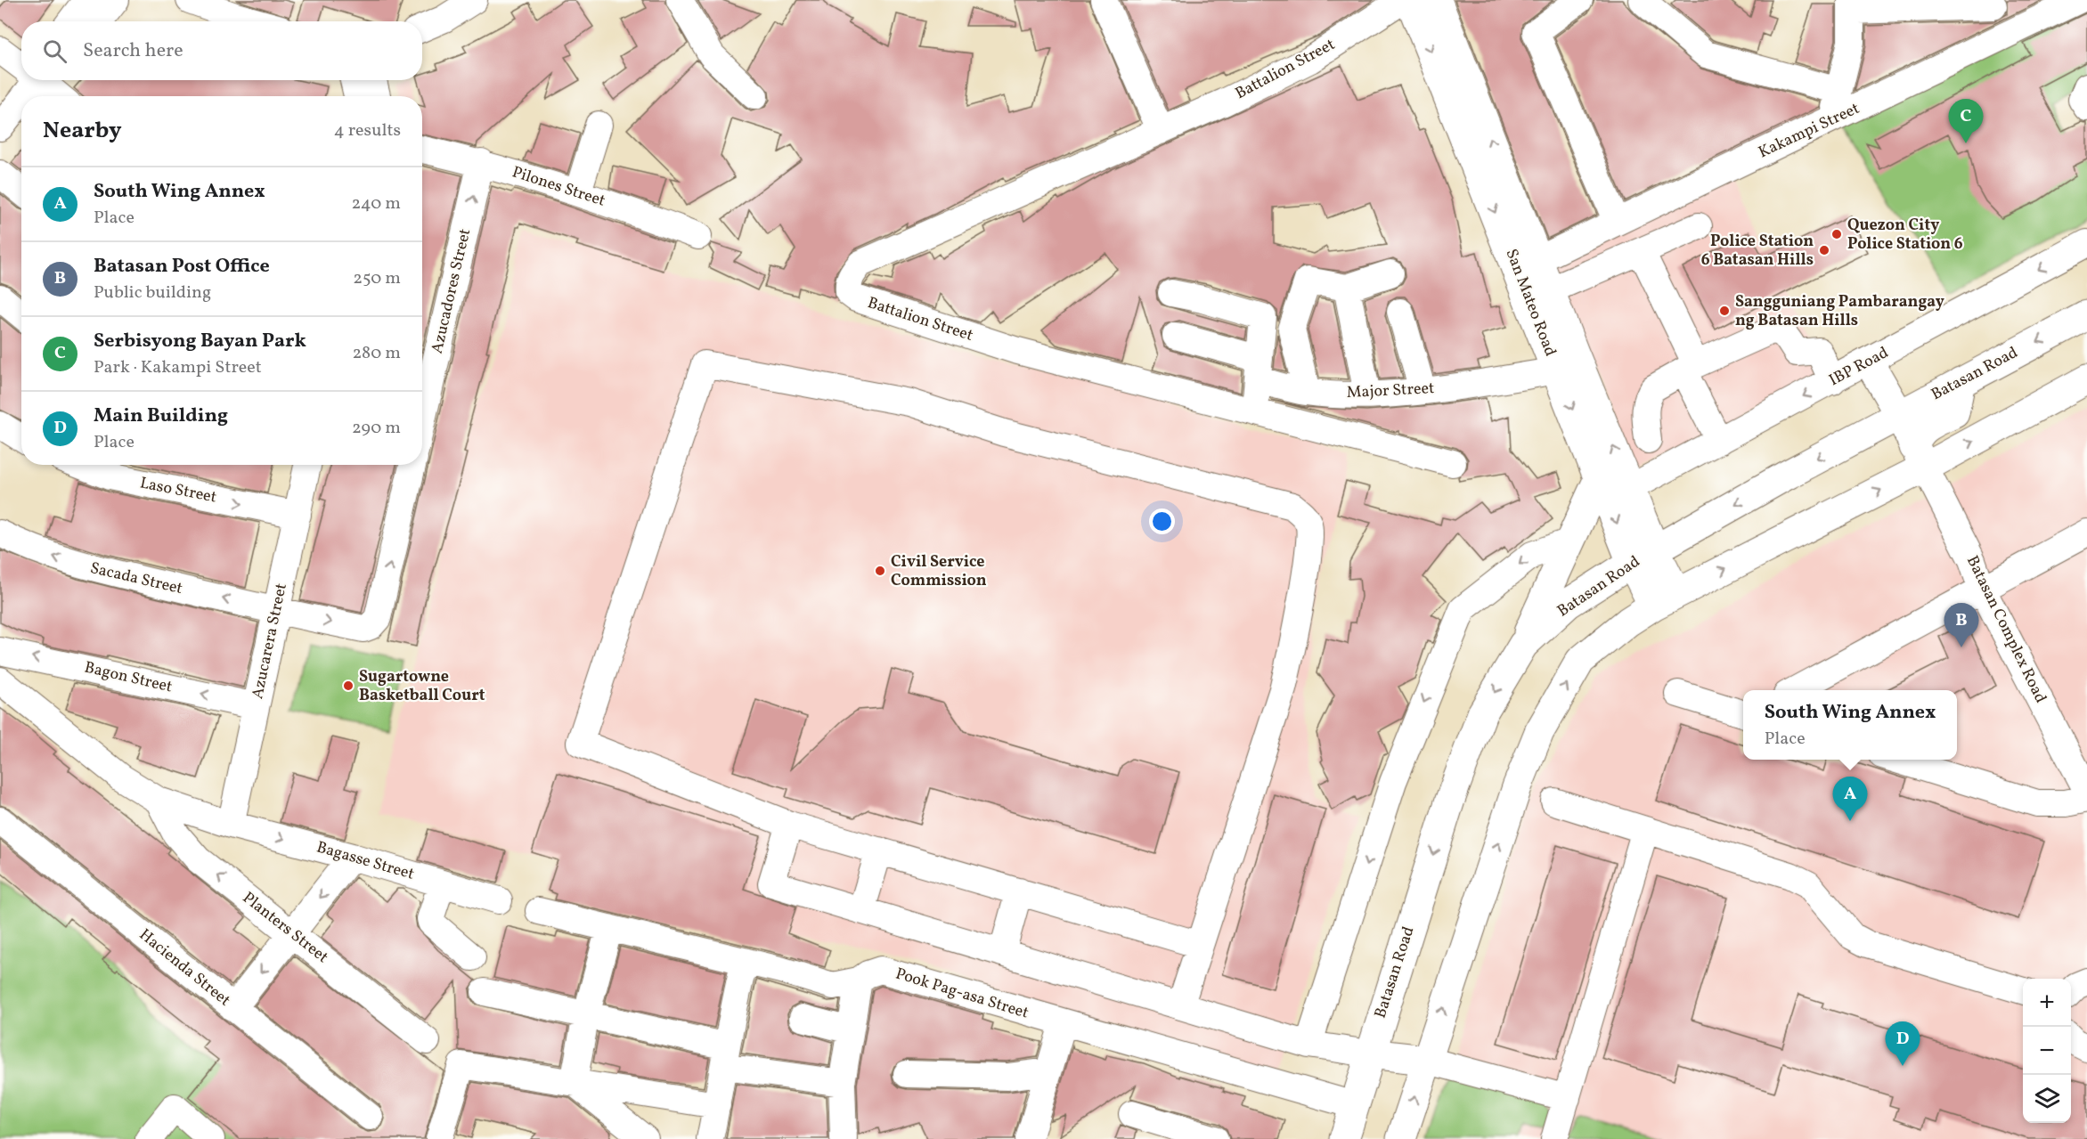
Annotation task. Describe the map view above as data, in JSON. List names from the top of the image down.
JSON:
{
  "streets": {
    "main road": ["San Mateo Road", "Batasan Road"],
    "street": [
      "Battalion Street",
      "Kakampi Street",
      "Pilones Street",
      "Azucadores Street",
      "IBP Road",
      "Major Street",
      "Laso Street",
      "Sacada Street",
      "Batasan Complex Road",
      "Azucarera Street",
      "Bagon Street",
      "Bagasse Street",
      "Planters Street",
      "Hacienda Street",
      "Pook Pag-asa Street"
    ]
  },
  "crossings": [
    ["Kakampi Street", "San Mateo Road"],
    ["Pilones Street", "Azucadores Street"],
    ["San Mateo Road", "IBP Road"],
    ["San Mateo Road", "Batasan Road"],
    ["San Mateo Road", "Major Street"],
    ["Batasan Road", "Pook Pag-asa Street"],
    ["Laso Street", "Azucarera Street"],
    ["Sacada Street", "Azucarera Street"],
    ["Azucarera Street", "Bagon Street"],
    ["Azucarera Street", "Bagasse Street"]
  ],
  "one_way": [
    "Azucadores Street",
    "IBP Road",
    "Laso Street",
    "Bagasse Street",
    "Planters Street"
  ],
  "places": [
    "Quezon City Police Station 6",
    "Police Station 6 Batasan Hills",
    "Sangguniang Pambarangay ng Batasan Hills",
    "Civil Service Commission",
    "Sugartowne Basketball Court"
  ],
  "page": {
    "search": "Search here",
    "heading": ["Nearby", "4 results"],
    "pins": [
      "C",
      "B",
      "A",
      "D"
    ],
    "list": [
      {
        "mark": "A",
        "name": "South Wing Annex",
        "note": "Place",
        "value": "240 m"
      },
      {
        "mark": "B",
        "name": "Batasan Post Office",
        "note": "Public building",
        "value": "250 m"
      },
      {
        "mark": "C",
        "name": "Serbisyong Bayan Park",
        "note": "Park · Kakampi Street",
        "value": "280 m"
      },
      {
        "mark": "D",
        "name": "Main Building",
        "note": "Place",
        "value": "290 m"
      }
    ],
    "popup": ["South Wing Annex", "Place"],
    "map_buttons": ["+", "−"]
  }
}
